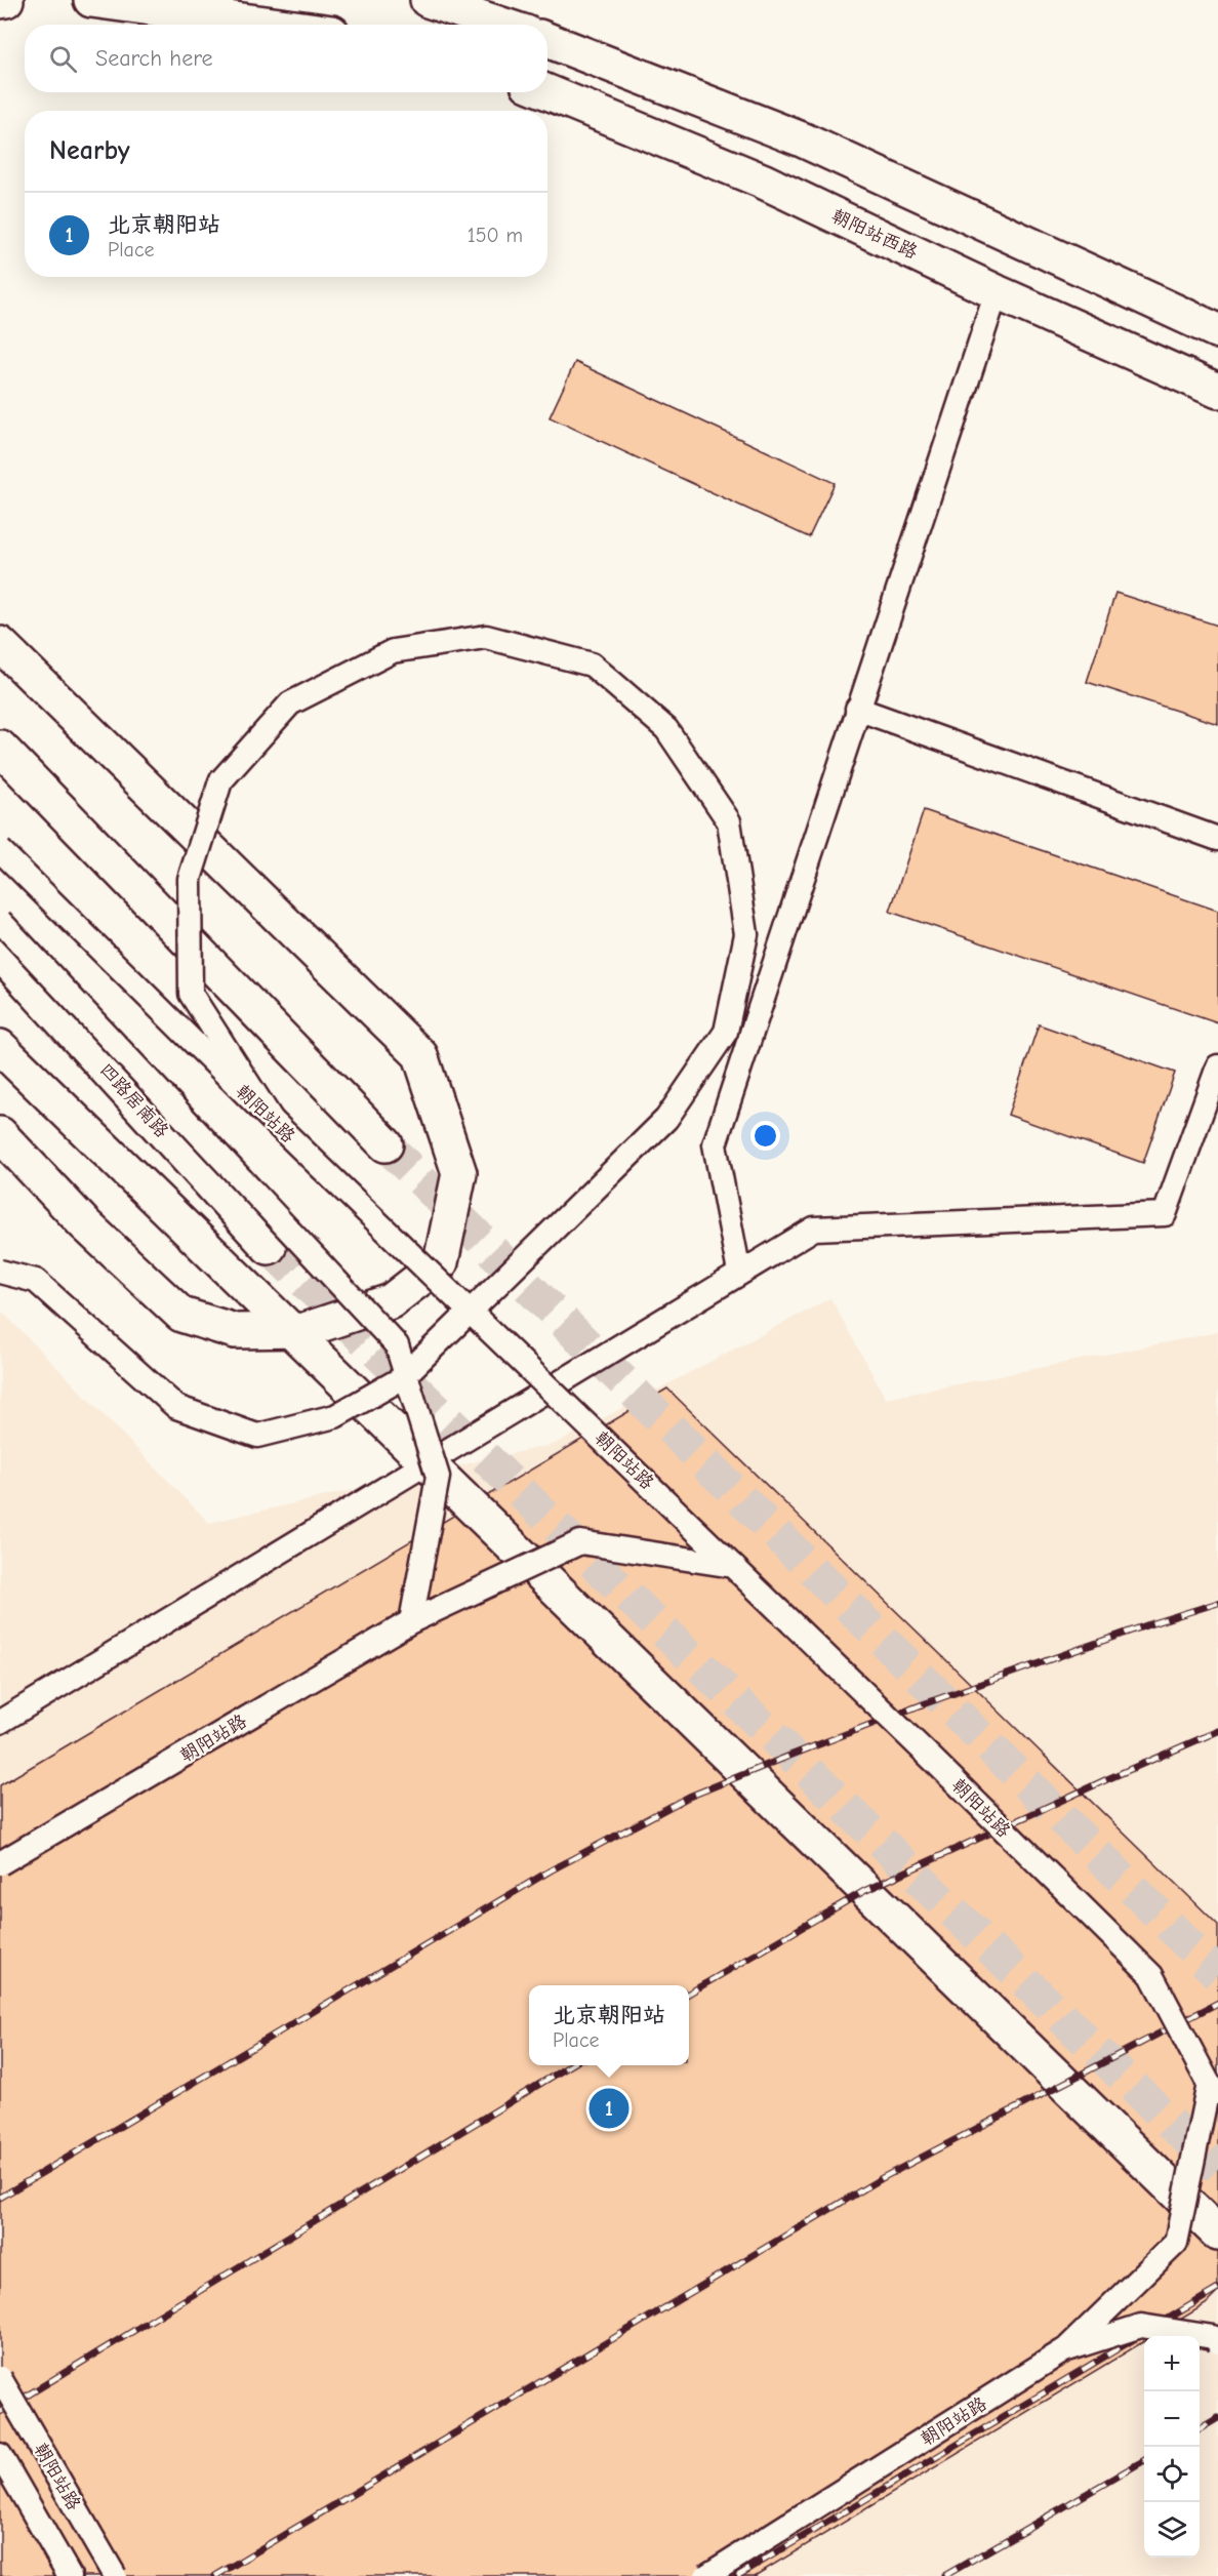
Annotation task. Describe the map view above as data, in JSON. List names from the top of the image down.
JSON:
{
  "streets": {
    "street": ["朝阳站西路", "四路居南路"],
    "lane": ["朝阳站路"]
  },
  "page": {
    "search": "Search here",
    "heading": "Nearby",
    "list": [
      {
        "mark": "1",
        "name": "北京朝阳站",
        "note": "Place",
        "value": "150 m"
      }
    ],
    "popup": ["北京朝阳站", "Place"],
    "pins": "1",
    "map_buttons": ["+", "−"]
  }
}
